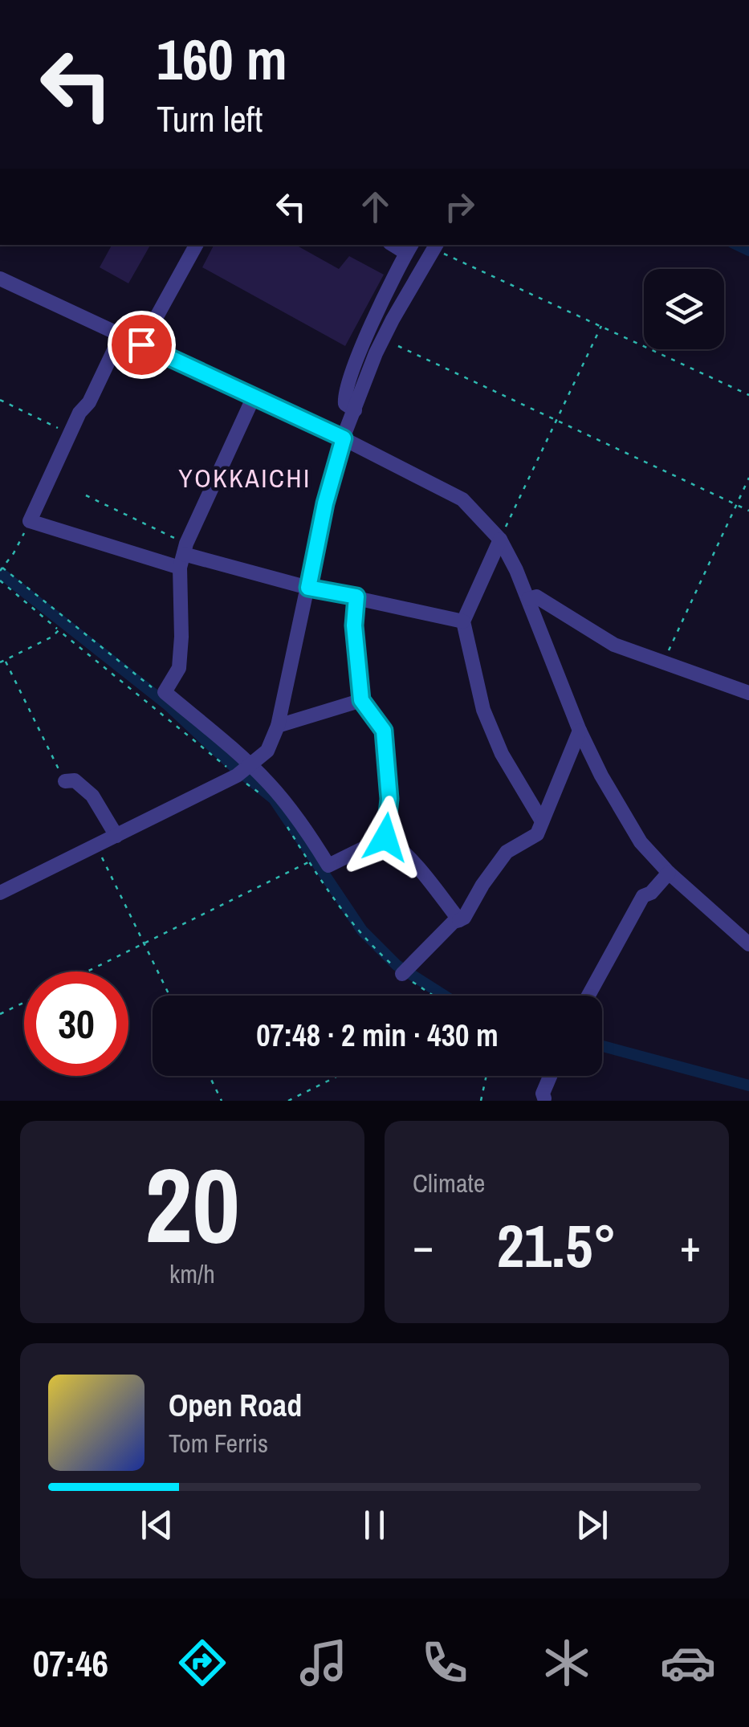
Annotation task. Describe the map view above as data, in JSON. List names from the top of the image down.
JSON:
{
  "districts": ["YOKKAICHI"],
  "page": {
    "turn": ["160 m", "Turn left"],
    "limit": "30",
    "trip": "07:48 · 2 min · 430 m",
    "tile": [
      ["20", "km/h"],
      "Climate"
    ],
    "heat": ["−", "21.5°", "+"],
    "song": ["Open Road", "Tom Ferris"],
    "tabs": "07:46"
  }
}
